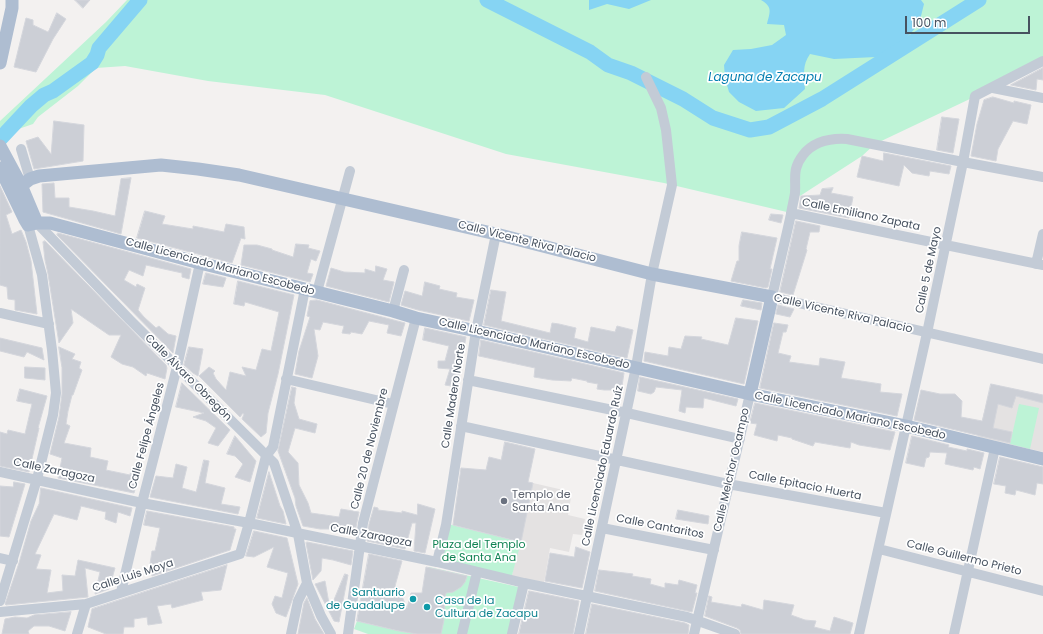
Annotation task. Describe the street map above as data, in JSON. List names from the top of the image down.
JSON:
{
  "streets": {
    "main road": [
      "Calle Vicente Riva Palacio",
      "Calle Licenciado Mariano Escobedo",
      "Calle Álvaro Obregón",
      "Calle Melchor Ocampo"
    ],
    "street": [
      "Calle Emiliano Zapata",
      "Calle 5 de Mayo",
      "Calle Madero Norte",
      "Calle Felipe Ángeles",
      "Calle 20 de Noviembre",
      "Calle Licenciado Eduardo Ruíz",
      "Calle Zaragoza",
      "Calle Epitacio Huerta",
      "Calle Cantaritos",
      "Calle Guillermo Prieto",
      "Calle Luis Moya"
    ]
  },
  "crossings": [
    ["Calle Emiliano Zapata", "Calle 5 de Mayo"],
    ["Calle Emiliano Zapata", "Calle Melchor Ocampo"],
    ["Calle Vicente Riva Palacio", "Calle 5 de Mayo"],
    ["Calle Vicente Riva Palacio", "Calle Álvaro Obregón"],
    ["Calle Vicente Riva Palacio", "Calle Madero Norte"],
    ["Calle Vicente Riva Palacio", "Calle Licenciado Eduardo Ruíz"],
    ["Calle Vicente Riva Palacio", "Calle Melchor Ocampo"],
    ["Calle Licenciado Mariano Escobedo", "Calle 5 de Mayo"],
    ["Calle Licenciado Mariano Escobedo", "Calle Álvaro Obregón"],
    ["Calle Licenciado Mariano Escobedo", "Calle Madero Norte"],
    ["Calle Licenciado Mariano Escobedo", "Calle Felipe Ángeles"],
    ["Calle Licenciado Mariano Escobedo", "Calle 20 de Noviembre"],
    ["Calle Licenciado Mariano Escobedo", "Calle Licenciado Eduardo Ruíz"],
    ["Calle Licenciado Mariano Escobedo", "Calle Melchor Ocampo"],
    ["Calle 5 de Mayo", "Calle Melchor Ocampo"],
    ["Calle 5 de Mayo", "Calle Epitacio Huerta"],
    ["Calle 5 de Mayo", "Calle Guillermo Prieto"],
    ["Calle Álvaro Obregón", "Calle Felipe Ángeles"],
    ["Calle Álvaro Obregón", "Calle Zaragoza"],
    ["Calle Madero Norte", "Calle Zaragoza"],
    ["Calle Madero Norte", "Calle Epitacio Huerta"],
    ["Calle Felipe Ángeles", "Calle Zaragoza"],
    ["Calle Felipe Ángeles", "Calle Luis Moya"],
    ["Calle 20 de Noviembre", "Calle Zaragoza"],
    ["Calle Licenciado Eduardo Ruíz", "Calle Zaragoza"],
    ["Calle Licenciado Eduardo Ruíz", "Calle Epitacio Huerta"],
    ["Calle Licenciado Eduardo Ruíz", "Calle Cantaritos"],
    ["Calle Melchor Ocampo", "Calle Zaragoza"],
    ["Calle Melchor Ocampo", "Calle Epitacio Huerta"],
    ["Calle Melchor Ocampo", "Calle Cantaritos"],
    ["Calle Zaragoza", "Calle Luis Moya"]
  ],
  "water": ["Laguna de Zacapu"],
  "parks": ["Plaza del Templo de Santa Ana"],
  "places": ["Templo de Santa Ana", "Santuario de Guadalupe", "Casa de la Cultura de Zacapu"],
  "scale_bar": "100 m"
}
